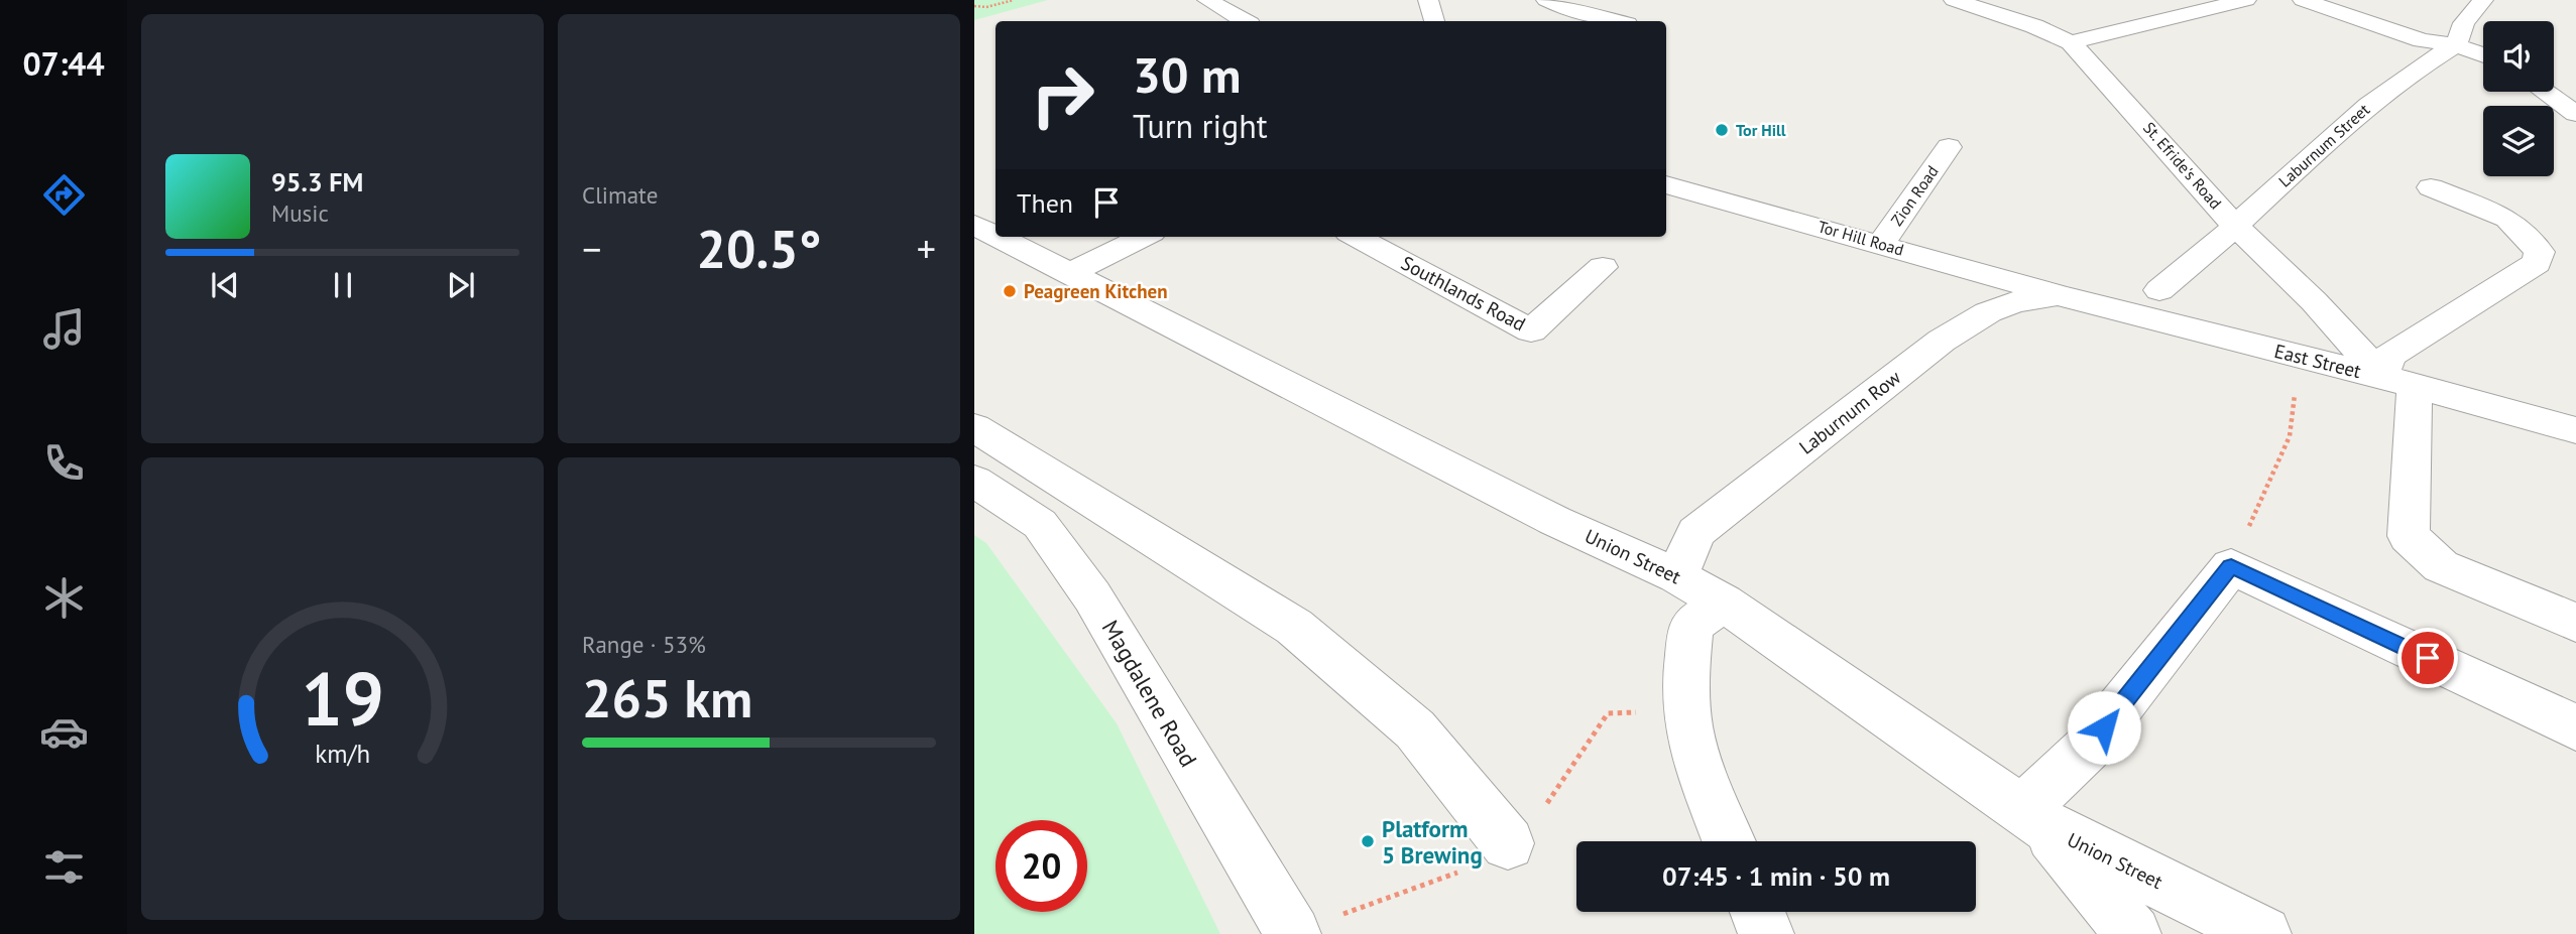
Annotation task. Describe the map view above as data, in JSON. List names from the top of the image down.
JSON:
{
  "streets": {
    "street": [
      "Laburnum Street",
      "St. Efride's Road",
      "Zion Road",
      "Tor Hill Road",
      "Southlands Road",
      "East Street",
      "Laburnum Row",
      "Union Street",
      "Magdalene Road"
    ]
  },
  "crossings": [
    ["Laburnum Street", "St. Efride's Road"],
    ["St. Efride's Road", "East Street"],
    ["Zion Road", "Tor Hill Road"],
    ["Tor Hill Road", "East Street"],
    ["Tor Hill Road", "Laburnum Row"],
    ["East Street", "Laburnum Row"],
    ["Laburnum Row", "Union Street"]
  ],
  "places": ["Tor Hill", "Peagreen Kitchen", "Platform 5 Brewing"],
  "page": {
    "tabs": "07:44",
    "tile": [
      "Climate",
      ["Range · 53%", "265 km"]
    ],
    "turn": ["30 m", "Turn right"],
    "song": ["95.3 FM", "Music"],
    "then": "Then",
    "heat": ["−", "20.5°", "+"],
    "limit": "20",
    "trip": "07:45 · 1 min · 50 m",
    "gauge": ["19", "km/h"]
  }
}
